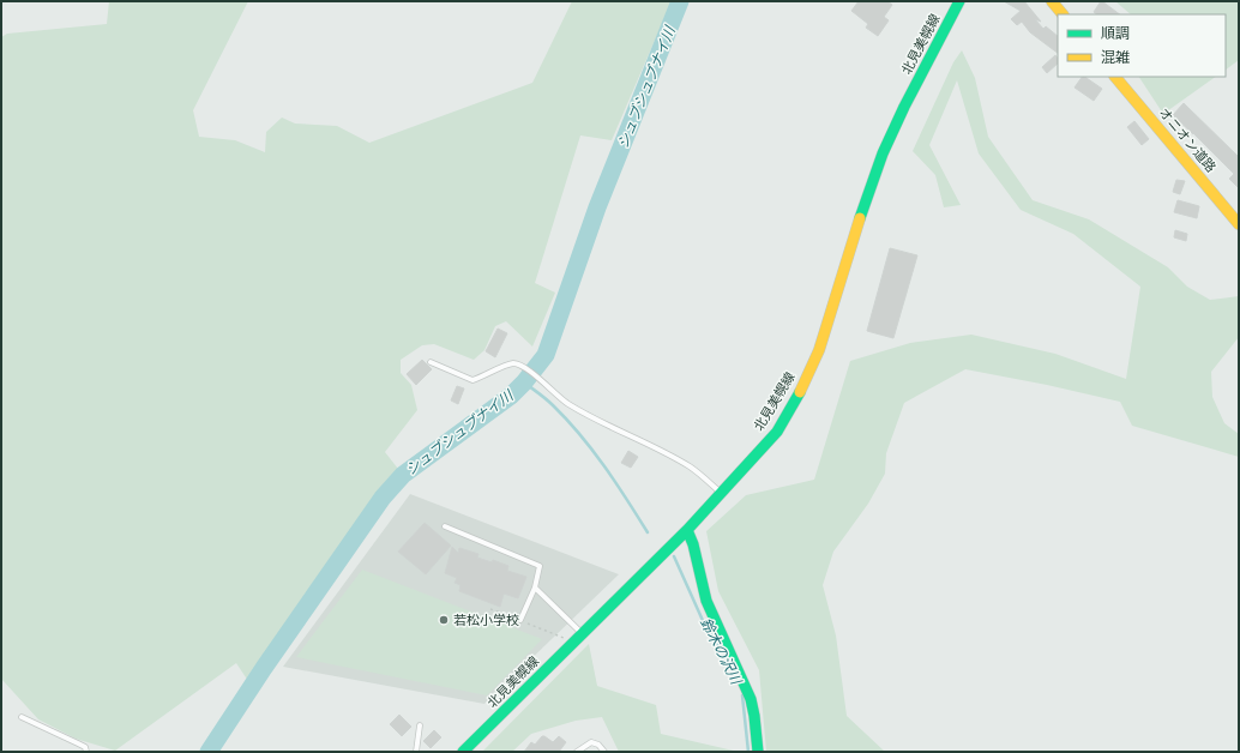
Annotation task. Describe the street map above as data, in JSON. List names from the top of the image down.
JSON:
{
  "streets": {
    "main road": ["北見美幌線", "オニオン道路"]
  },
  "water": ["シュブシュブナイ川", "鈴木の沢川"],
  "places": ["若松小学校"],
  "legend": ["順調", "混雑"]
}
